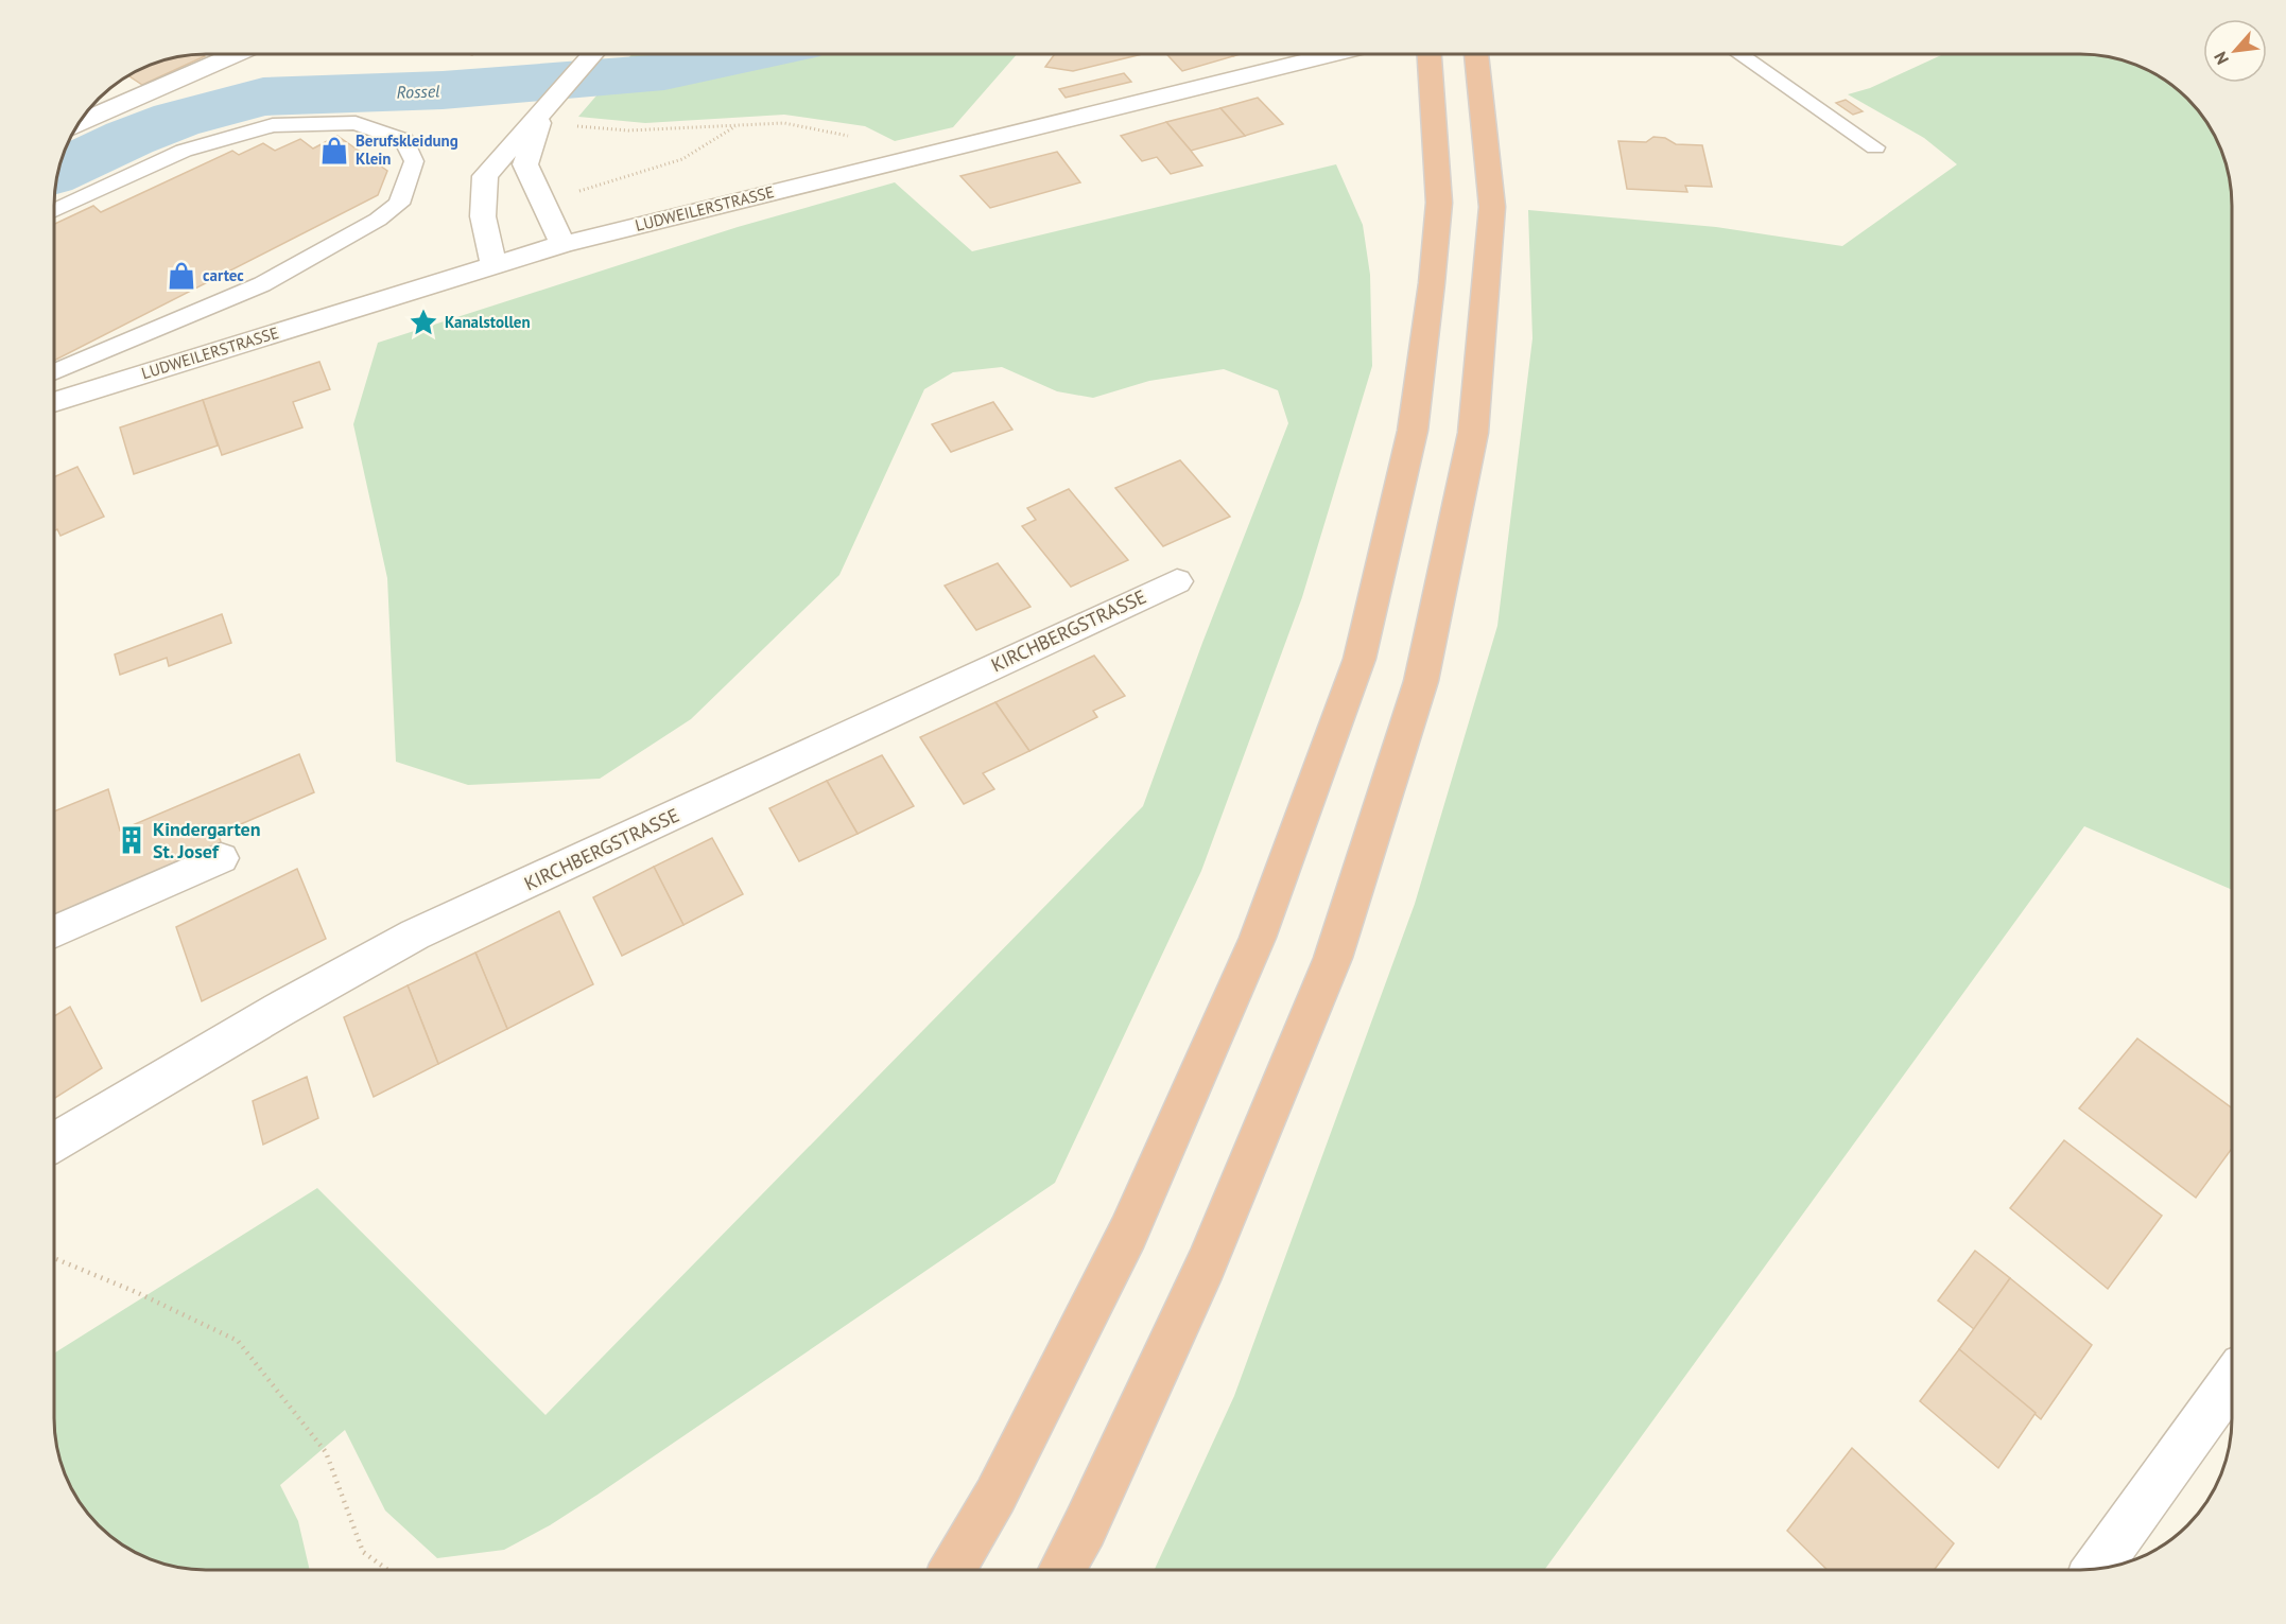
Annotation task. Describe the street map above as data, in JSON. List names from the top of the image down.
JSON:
{
  "streets": {
    "street": ["LUDWEILERSTRASSE", "KIRCHBERGSTRASSE"]
  },
  "water": ["Rossel"],
  "places": {
    "shop": ["Berufskleidung Klein", "cartec"],
    "place": ["Kanalstollen"],
    "building": ["Kindergarten St. Josef"]
  },
  "north": "bottom left"
}
